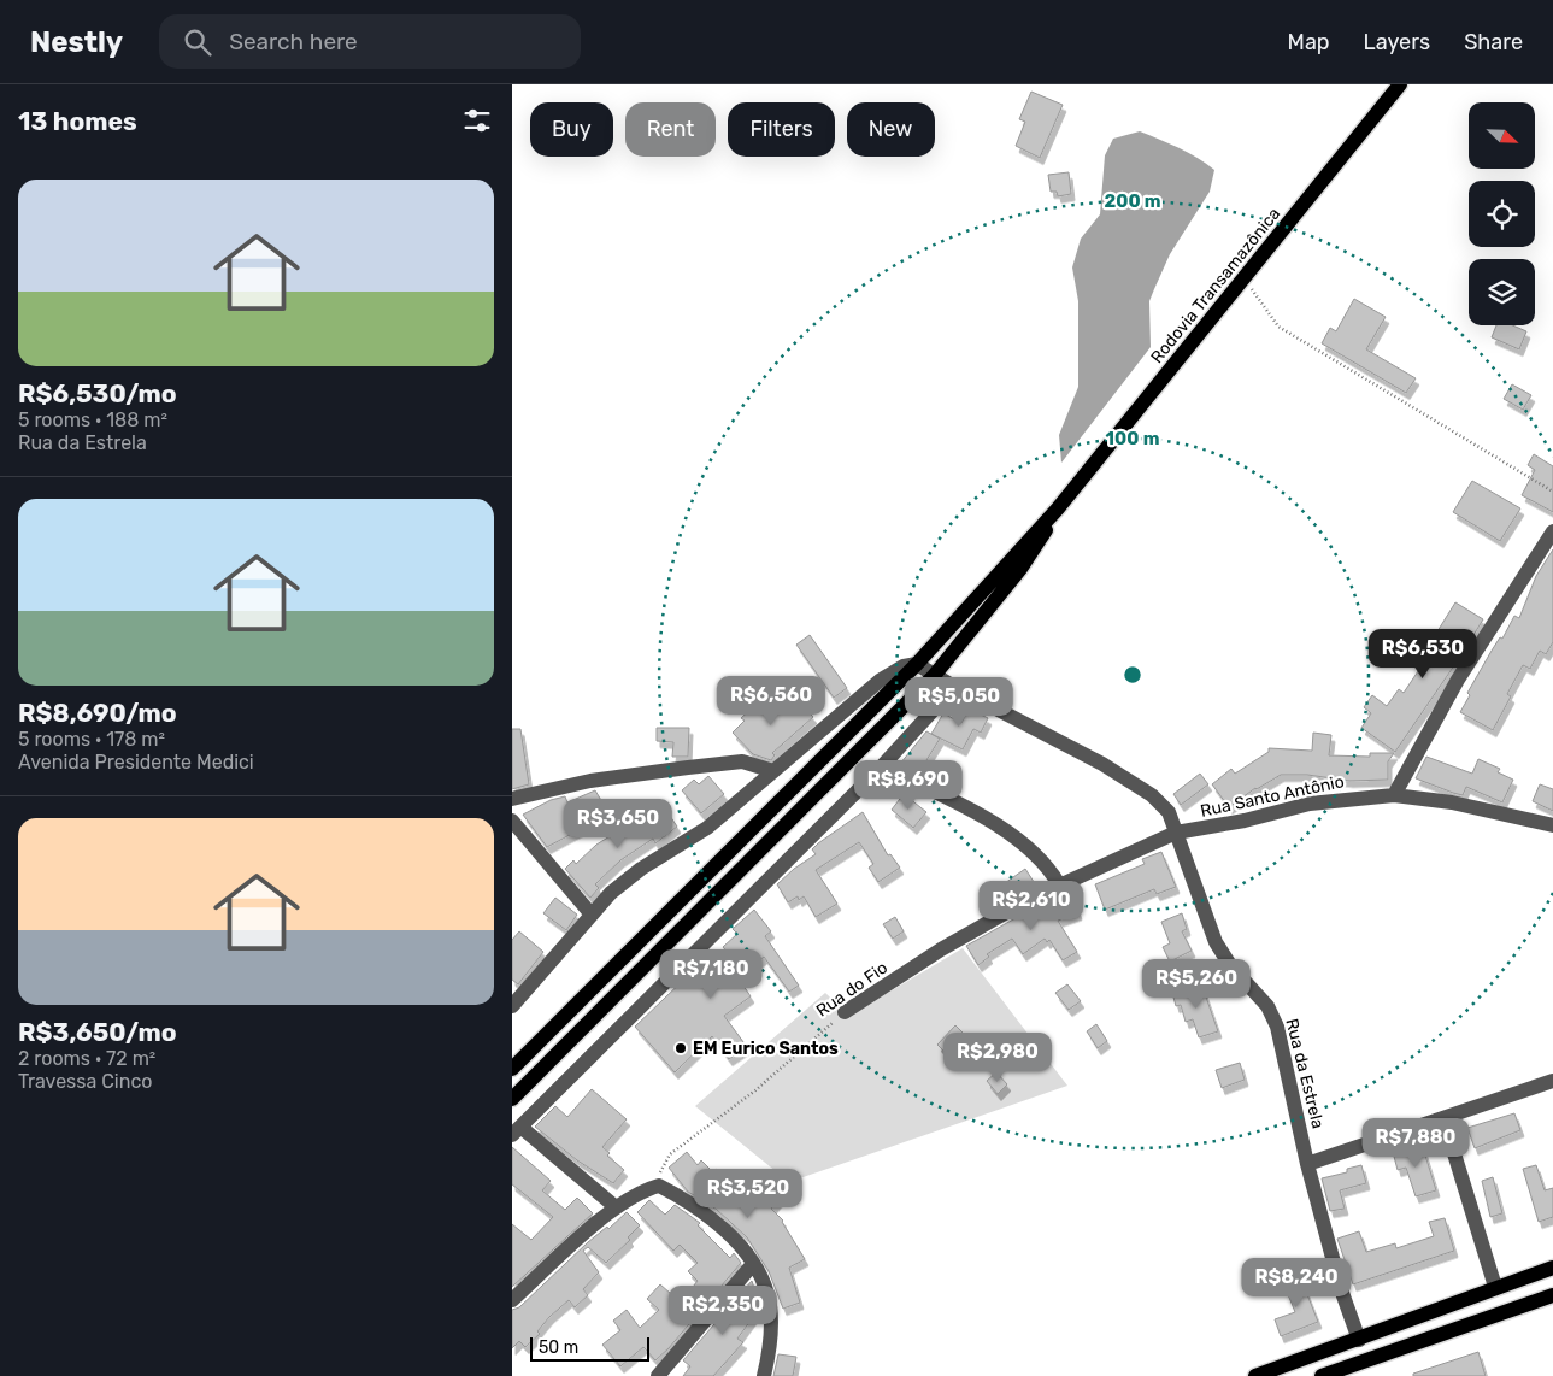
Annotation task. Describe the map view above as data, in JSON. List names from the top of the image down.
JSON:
{
  "streets": {
    "main road": ["Rodovia Transamazônica"],
    "street": ["Rua Santo Antônio", "Rua do Fio", "Rua da Estrela"]
  },
  "crossings": [
    ["Rua Santo Antônio", "Rua do Fio"],
    ["Rua Santo Antônio", "Rua da Estrela"],
    ["Rua do Fio", "Rua da Estrela"]
  ],
  "places": ["EM Eurico Santos"],
  "scale_bar": "50 m",
  "north": "bottom right",
  "page": {
    "header": "Nestly",
    "search": "Search here",
    "nav": ["Map", "Layers", "Share"],
    "heading": "13 homes",
    "chip": [
      "Buy",
      "Rent",
      "Filters",
      "New"
    ],
    "list": [
      {
        "name": "R$6,530/mo",
        "note": "5 rooms · 188 m² · Rua da Estrela"
      },
      {
        "name": "R$8,690/mo",
        "note": "5 rooms · 178 m² · Avenida Presidente Medici"
      },
      {
        "name": "R$3,650/mo",
        "note": "2 rooms · 72 m² · Travessa Cinco"
      }
    ],
    "price": [
      "R$6,530",
      "R$6,560",
      "R$5,050",
      "R$8,690",
      "R$3,650",
      "R$2,610",
      "R$7,180",
      "R$5,260",
      "R$2,980",
      "R$7,880",
      "R$3,520",
      "R$8,240",
      "R$2,350"
    ],
    "scale": "50 m"
  },
  "rings": ["200 m", "100 m"]
}
